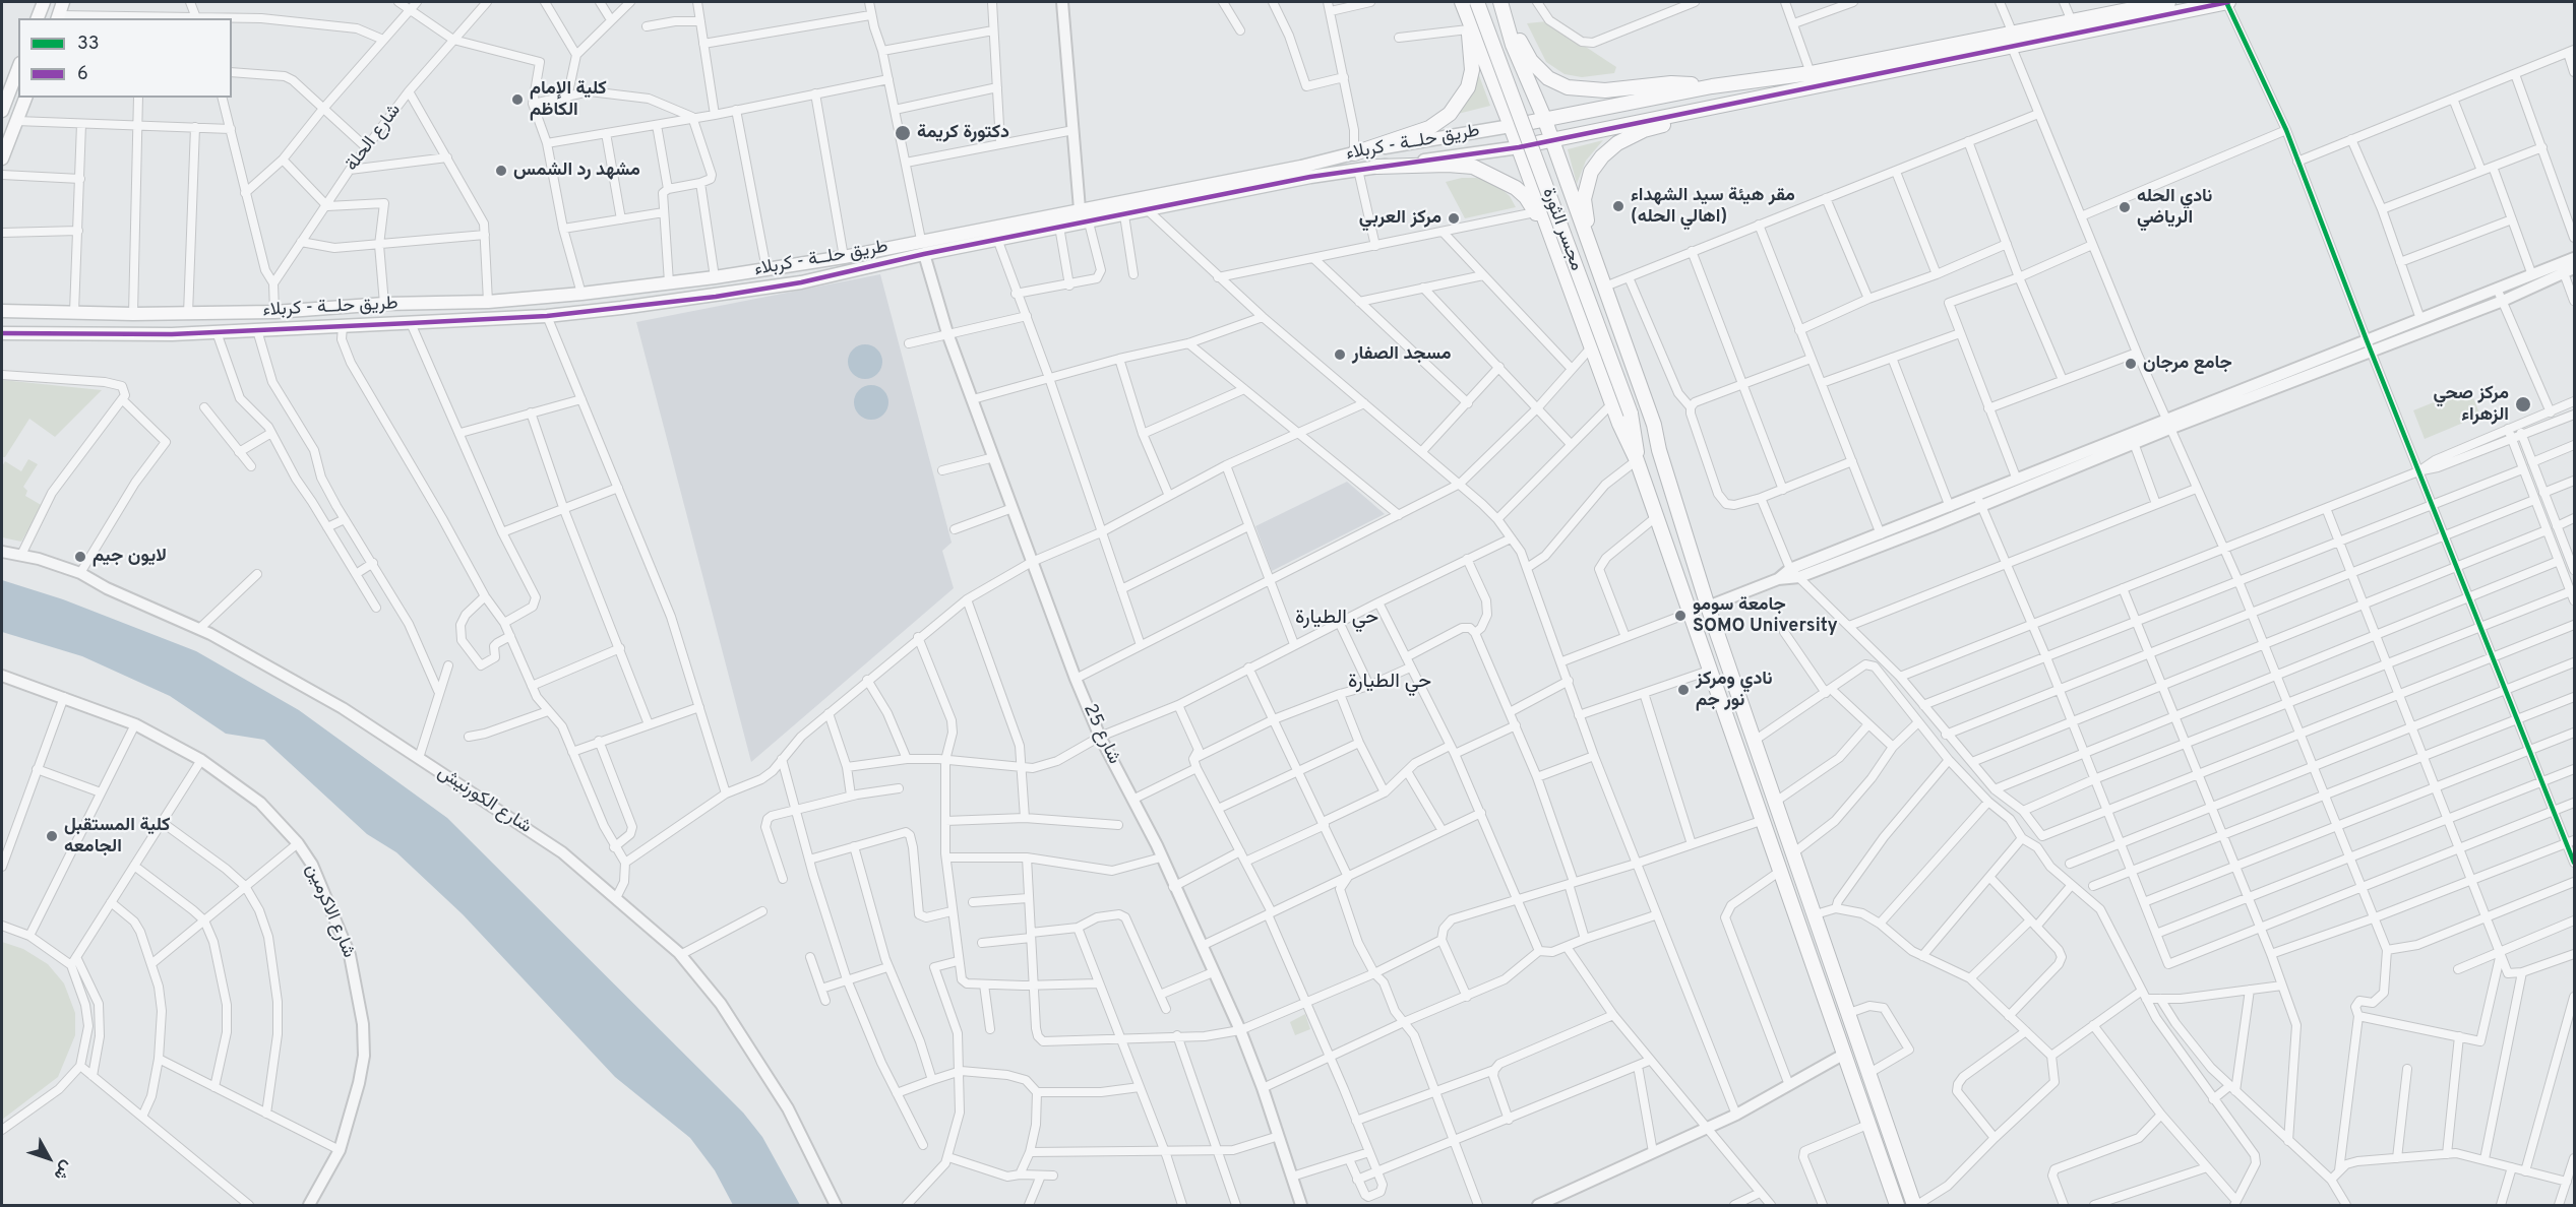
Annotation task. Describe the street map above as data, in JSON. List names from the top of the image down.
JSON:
{
  "streets": {
    "highway": ["طريق حلــة - كربلاء", "مجسر الثورة"],
    "street": [
      "شارع الحلة",
      "شارع 25",
      "شارع الكورنيش",
      "شارع الاكرمين"
    ]
  },
  "crossings": [
    ["طريق حلــة - كربلاء", "شارع 25"]
  ],
  "districts": ["حي الطيارة", "حي الطيارة"],
  "places": [
    "كلية الإمام الكاظم",
    "دكتورة كريمة",
    "مشهد رد الشمس",
    "مقر هيئة سيد الشهداء (اهالي الحله)",
    "نادي الحله الرياضي",
    "مركز العربي",
    "مسجد الصفار",
    "جامع مرجان",
    "مركز صحي الزهراء",
    "لايون جيم",
    "جامعة سومو SOMO University",
    "نادي ومركز نور جم",
    "كلية المستقبل الجامعه"
  ],
  "lines": ["transit line 33", "transit line 6"],
  "legend": ["33", "6"],
  "north": "bottom right"
}
